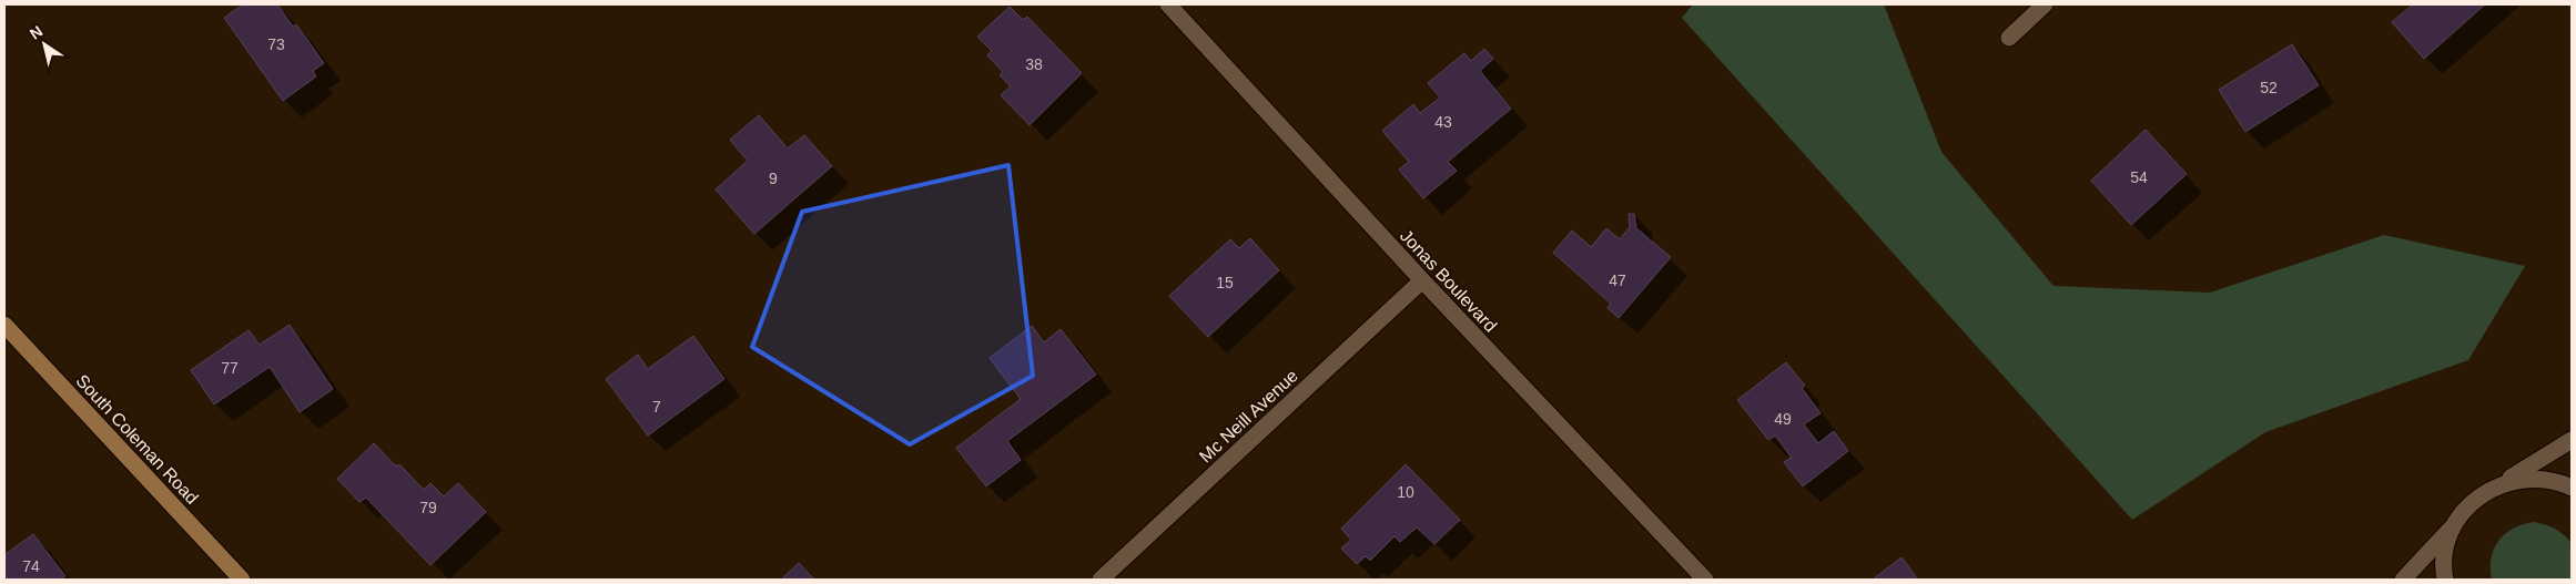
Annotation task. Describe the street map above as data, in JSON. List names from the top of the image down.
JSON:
{
  "streets": {
    "street": ["Jonas Boulevard", "Mc Neill Avenue", "South Coleman Road"]
  },
  "crossings": [
    ["Jonas Boulevard", "Mc Neill Avenue"]
  ],
  "house_numbers": [
    "73",
    "38",
    "52",
    "43",
    "54",
    "9",
    "47",
    "15",
    "77",
    "7",
    "49",
    "10",
    "79",
    "74"
  ],
  "north": "top left"
}
